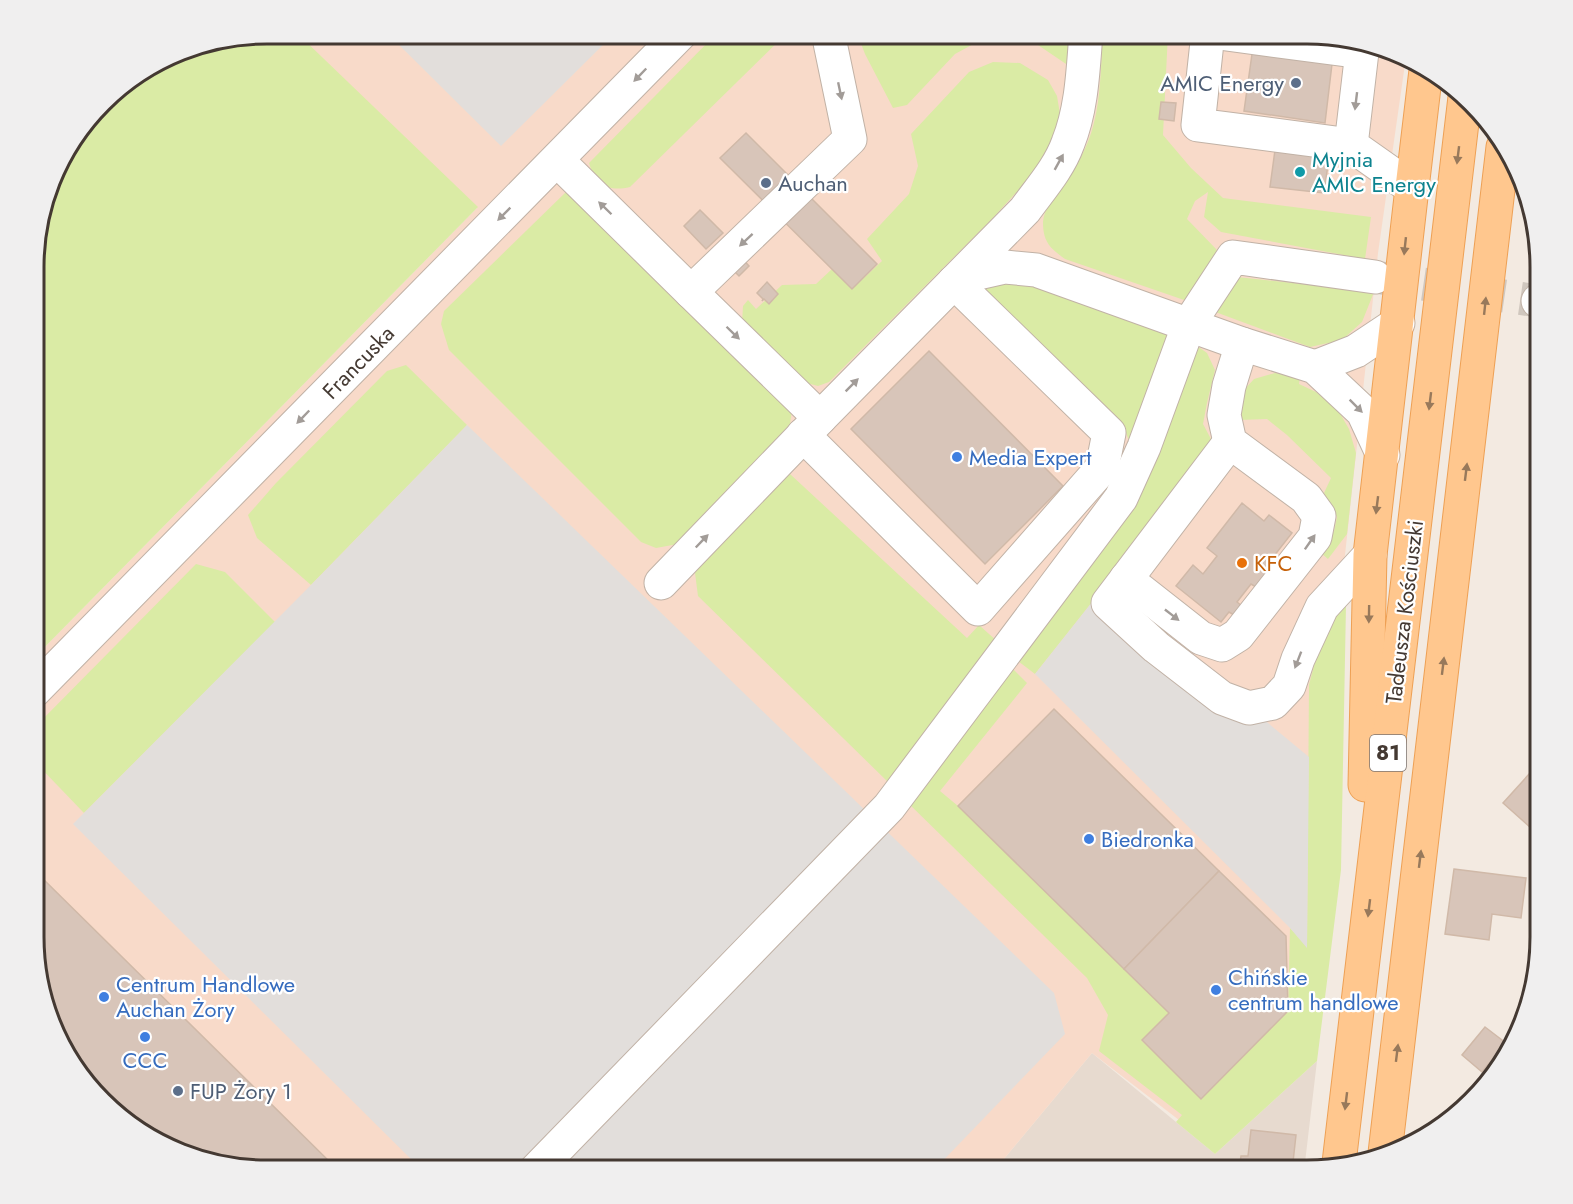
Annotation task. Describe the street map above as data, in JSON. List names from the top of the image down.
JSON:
{
  "streets": {
    "main road": ["Tadeusza Kościuszki", "81"],
    "street": ["Francuska"]
  },
  "one_way": ["Francuska"],
  "places": [
    "AMIC Energy",
    "Myjnia AMIC Energy",
    "Auchan",
    "Media Expert",
    "KFC",
    "Biedronka",
    "Chińskie centrum handlowe",
    "Centrum Handlowe Auchan Żory",
    "CCC",
    "FUP Żory 1"
  ]
}
